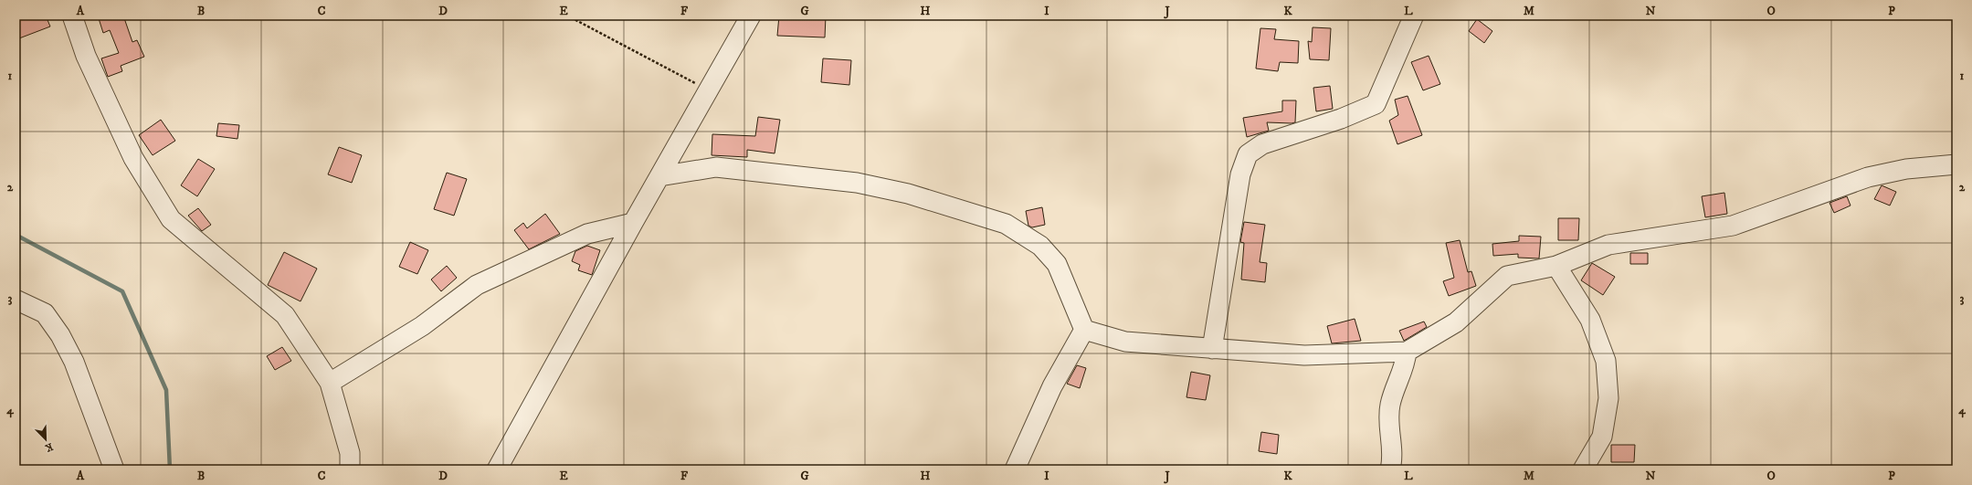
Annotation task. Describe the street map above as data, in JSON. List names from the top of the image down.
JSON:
{
  "north": "bottom right",
  "grid": {
    "columns": [
      "A",
      "B",
      "C",
      "D",
      "E",
      "F",
      "G",
      "H",
      "I",
      "J",
      "K",
      "L",
      "M",
      "N",
      "O",
      "P"
    ],
    "rows": [
      "1",
      "2",
      "3",
      "4"
    ]
  }
}
